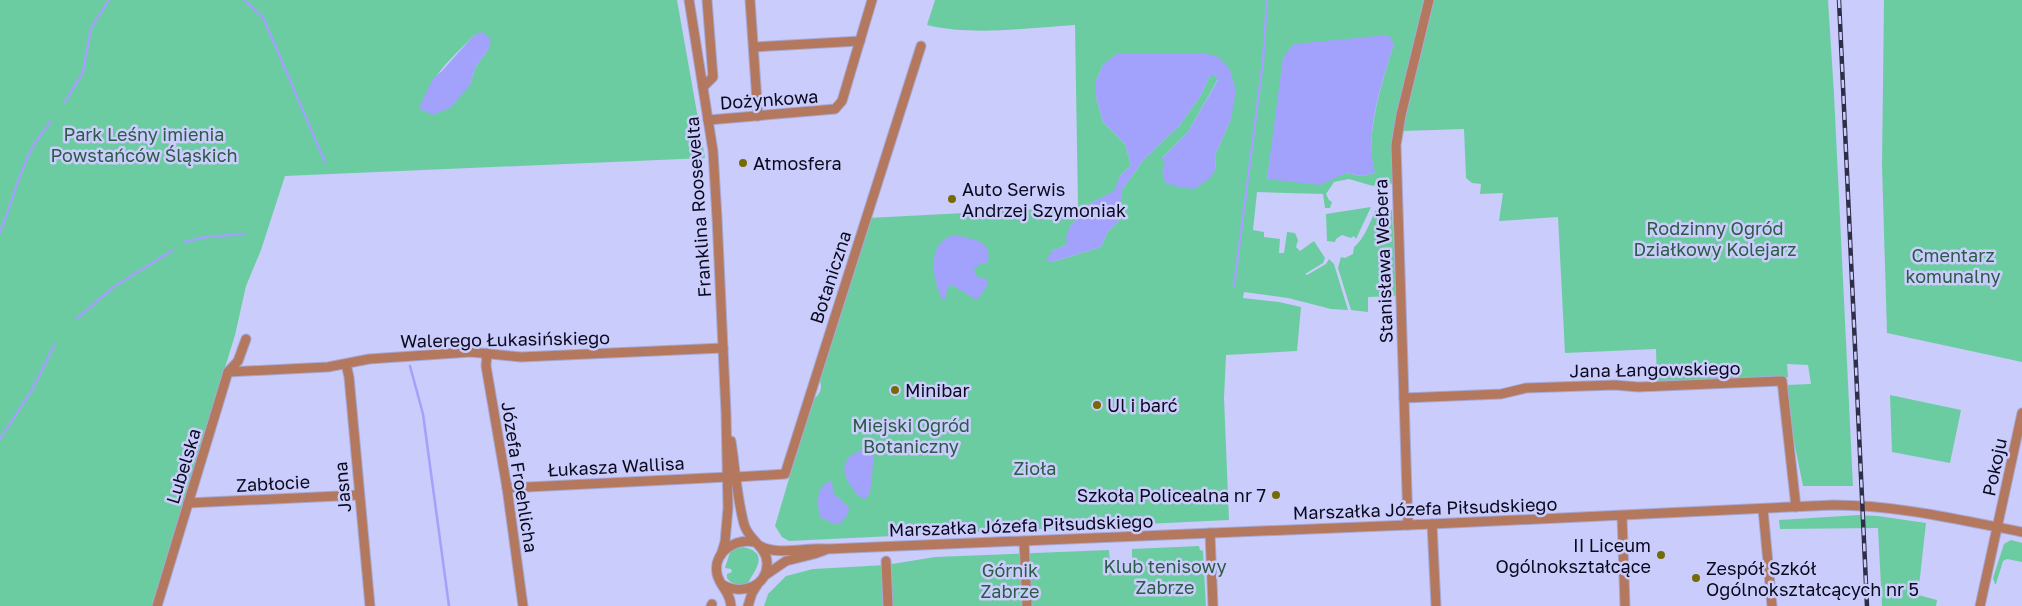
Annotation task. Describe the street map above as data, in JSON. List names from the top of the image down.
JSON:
{
  "streets": {
    "street": [
      "Dożynkowa",
      "Franklina Roosevelta",
      "Stanisława Webera",
      "Botaniczna",
      "Walerego Łukasińskiego",
      "Jana Łangowskiego",
      "Lubelska",
      "Łukasza Wallisa",
      "Pokoju",
      "Józefa Froehlicha",
      "Zabłocie",
      "Jasna",
      "Marszałka Józefa Piłsudskiego"
    ]
  },
  "crossings": [
    ["Dożynkowa", "Franklina Roosevelta"],
    ["Franklina Roosevelta", "Botaniczna"],
    ["Franklina Roosevelta", "Walerego Łukasińskiego"],
    ["Franklina Roosevelta", "Łukasza Wallisa"],
    ["Franklina Roosevelta", "Marszałka Józefa Piłsudskiego"],
    ["Stanisława Webera", "Jana Łangowskiego"],
    ["Stanisława Webera", "Marszałka Józefa Piłsudskiego"],
    ["Walerego Łukasińskiego", "Lubelska"],
    ["Walerego Łukasińskiego", "Józefa Froehlicha"],
    ["Walerego Łukasińskiego", "Jasna"],
    ["Jana Łangowskiego", "Marszałka Józefa Piłsudskiego"],
    ["Lubelska", "Zabłocie"],
    ["Łukasza Wallisa", "Józefa Froehlicha"],
    ["Pokoju", "Marszałka Józefa Piłsudskiego"],
    ["Zabłocie", "Jasna"]
  ],
  "parks": [
    "Park Leśny imienia Powstańców Śląskich",
    "Rodzinny Ogród Działkowy Kolejarz",
    "Cmentarz komunalny",
    "Miejski Ogród Botaniczny",
    "Zioła",
    "Klub tenisowy Zabrze",
    "Górnik Zabrze"
  ],
  "places": [
    "Atmosfera",
    "Auto Serwis Andrzej Szymoniak",
    "Minibar",
    "Ul i barć",
    "Szkoła Policealna nr 7",
    "II Liceum Ogólnokształcące",
    "Zespół Szkół Ogólnokształcących nr 5"
  ]
}
